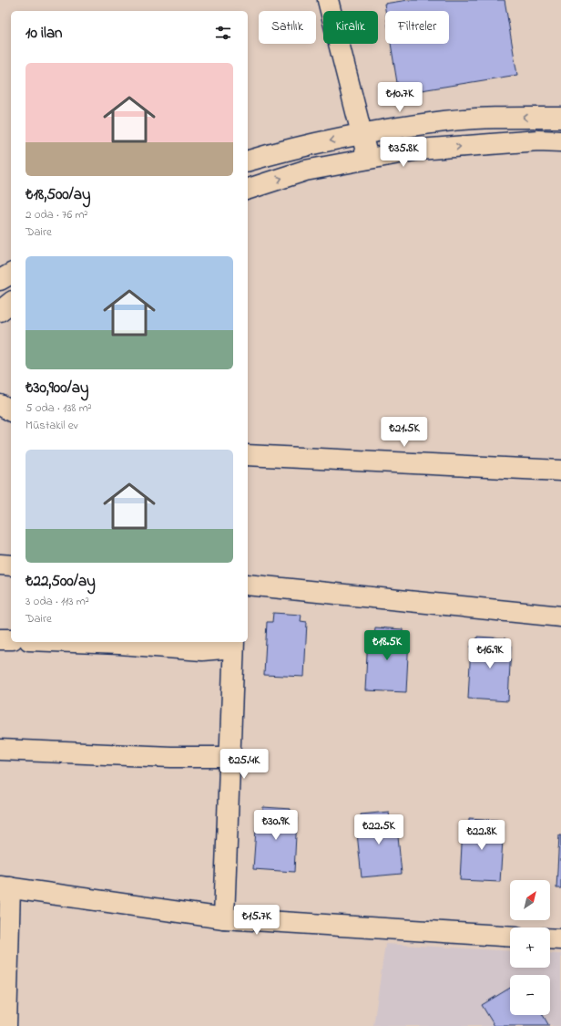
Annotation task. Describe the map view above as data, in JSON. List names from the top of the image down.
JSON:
{
  "north": "top right",
  "page": {
    "chip": ["Satılık", "Kiralık", "Filtreler"],
    "heading": "10 ilan",
    "list": [
      {
        "name": "₺18,500/ay",
        "note": "2 oda · 76 m² · Daire"
      },
      {
        "name": "₺30,900/ay",
        "note": "5 oda · 138 m² · Müstakil ev"
      },
      {
        "name": "₺22,500/ay",
        "note": "3 oda · 113 m² · Daire"
      }
    ],
    "price": [
      "₺10.7K",
      "₺35.8K",
      "₺21.5K",
      "₺18.5K",
      "₺16.9K",
      "₺25.4K",
      "₺30.9K",
      "₺22.5K",
      "₺22.8K",
      "₺15.7K"
    ],
    "map_buttons": ["+", "−"]
  }
}
